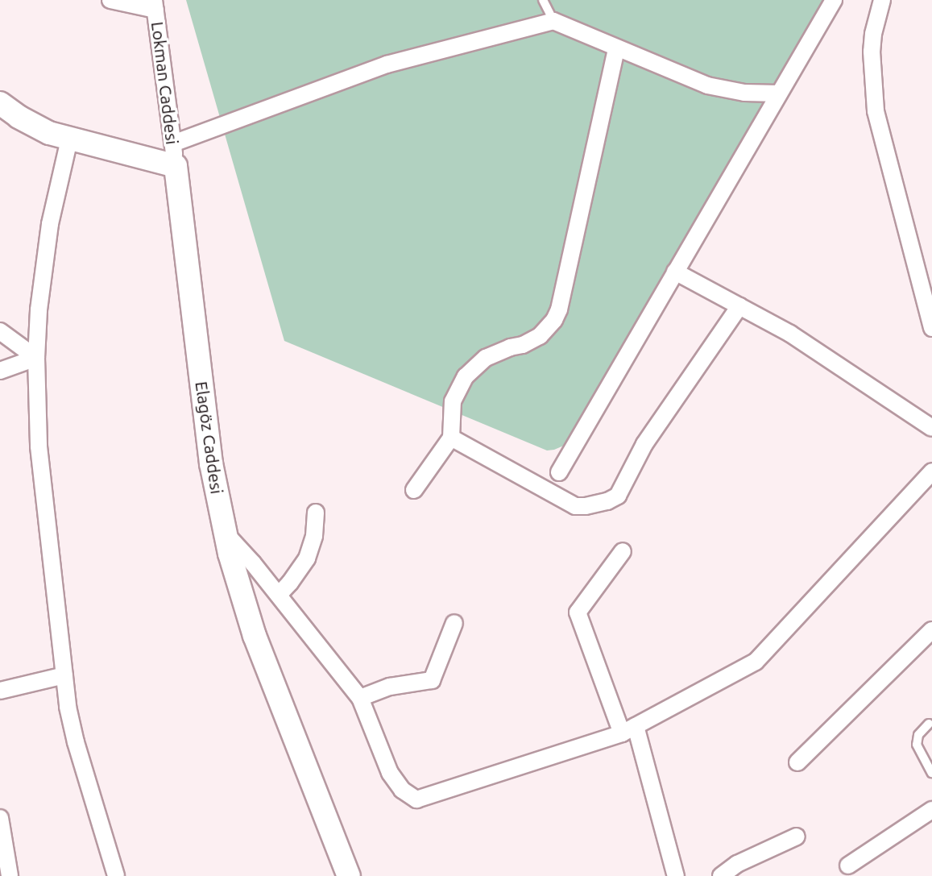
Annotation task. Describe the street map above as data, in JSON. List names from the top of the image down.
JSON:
{
  "streets": {
    "street": ["Lokman Caddesi", "Elagöz Caddesi"]
  },
  "crossings": [
    ["Lokman Caddesi", "Elagöz Caddesi"]
  ]
}
